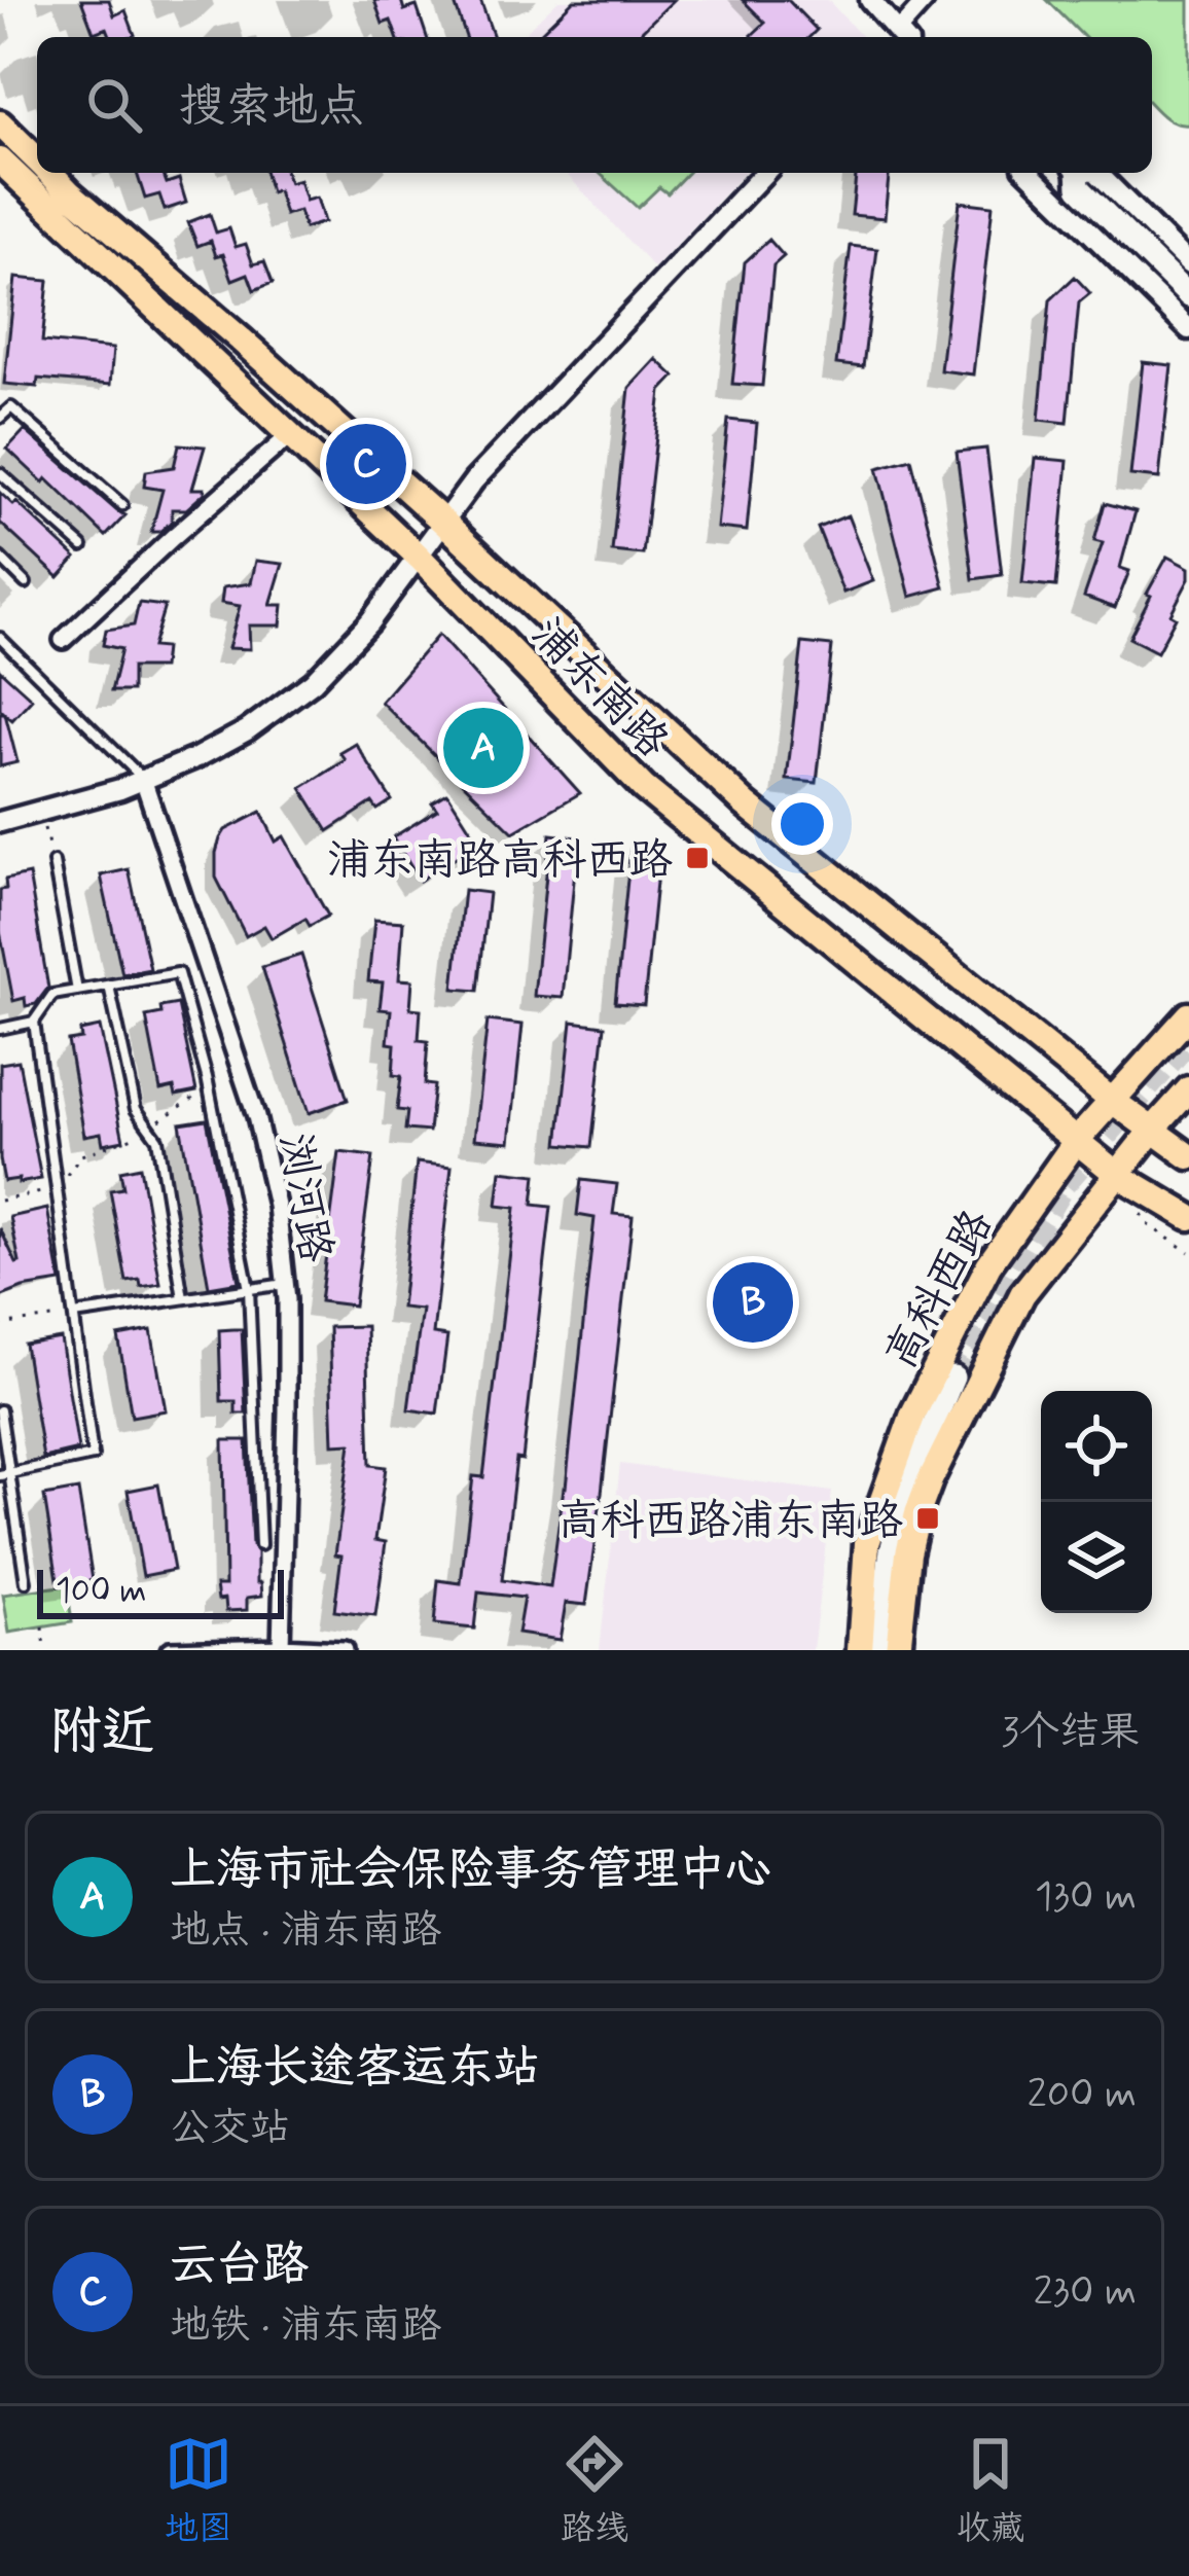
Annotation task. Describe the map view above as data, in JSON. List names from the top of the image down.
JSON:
{
  "streets": {
    "main road": ["浦东南路", "高科西路"],
    "street": ["浏河路"]
  },
  "crossings": [
    ["浦东南路", "高科西路"]
  ],
  "places": {
    "transit": ["浦东南路高科西路", "高科西路浦东南路"]
  },
  "scale_bar": "100 m",
  "page": {
    "search": "搜索地点",
    "pins": ["C", "A", "B"],
    "scale": "100 m",
    "heading": ["附近", "3个结果"],
    "list": [
      {
        "mark": "A",
        "name": "上海市社会保险事务管理中心",
        "note": "地点 · 浦东南路",
        "value": "130 m"
      },
      {
        "mark": "B",
        "name": "上海长途客运东站",
        "note": "公交站",
        "value": "200 m"
      },
      {
        "mark": "C",
        "name": "云台路",
        "note": "地铁 · 浦东南路",
        "value": "230 m"
      }
    ],
    "nav": ["地图", "路线", "收藏"]
  }
}
